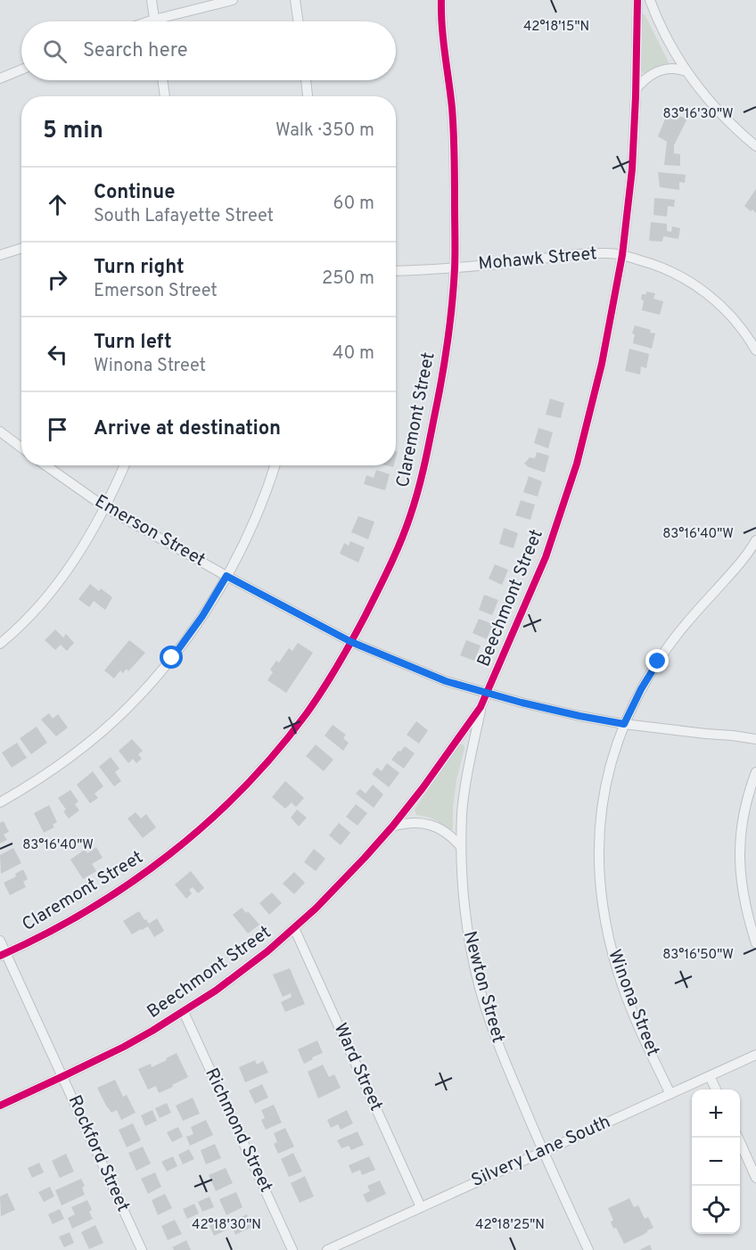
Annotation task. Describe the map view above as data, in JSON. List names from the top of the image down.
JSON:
{
  "streets": {
    "street": [
      "Mohawk Street",
      "Claremont Street",
      "Emerson Street",
      "Beechmont Street",
      "Newton Street",
      "Winona Street",
      "Ward Street",
      "Richmond Street",
      "Silvery Lane South",
      "Rockford Street"
    ]
  },
  "crossings": [
    ["Mohawk Street", "Claremont Street"],
    ["Mohawk Street", "Beechmont Street"],
    ["Claremont Street", "Emerson Street"],
    ["Claremont Street", "Rockford Street"],
    ["Emerson Street", "Beechmont Street"],
    ["Emerson Street", "Winona Street"],
    ["Beechmont Street", "Newton Street"],
    ["Beechmont Street", "Ward Street"],
    ["Beechmont Street", "Richmond Street"],
    ["Beechmont Street", "Rockford Street"],
    ["Newton Street", "Silvery Lane South"],
    ["Winona Street", "Silvery Lane South"],
    ["Ward Street", "Silvery Lane South"]
  ],
  "page": {
    "search": "Search here",
    "heading": ["5 min", "Walk · 350 m"],
    "list": [
      ["Continue", "South Lafayette Street", "60 m"],
      ["Turn right", "Emerson Street", "250 m"],
      ["Turn left", "Winona Street", "40 m"],
      "Arrive at destination"
    ],
    "map_buttons": ["+", "−"]
  },
  "coordinates": [
    "42°18'15\"N",
    "83°16'30\"W",
    "83°16'40\"W",
    "83°16'50\"W",
    "42°18'30\"N",
    "42°18'25\"N"
  ]
}
